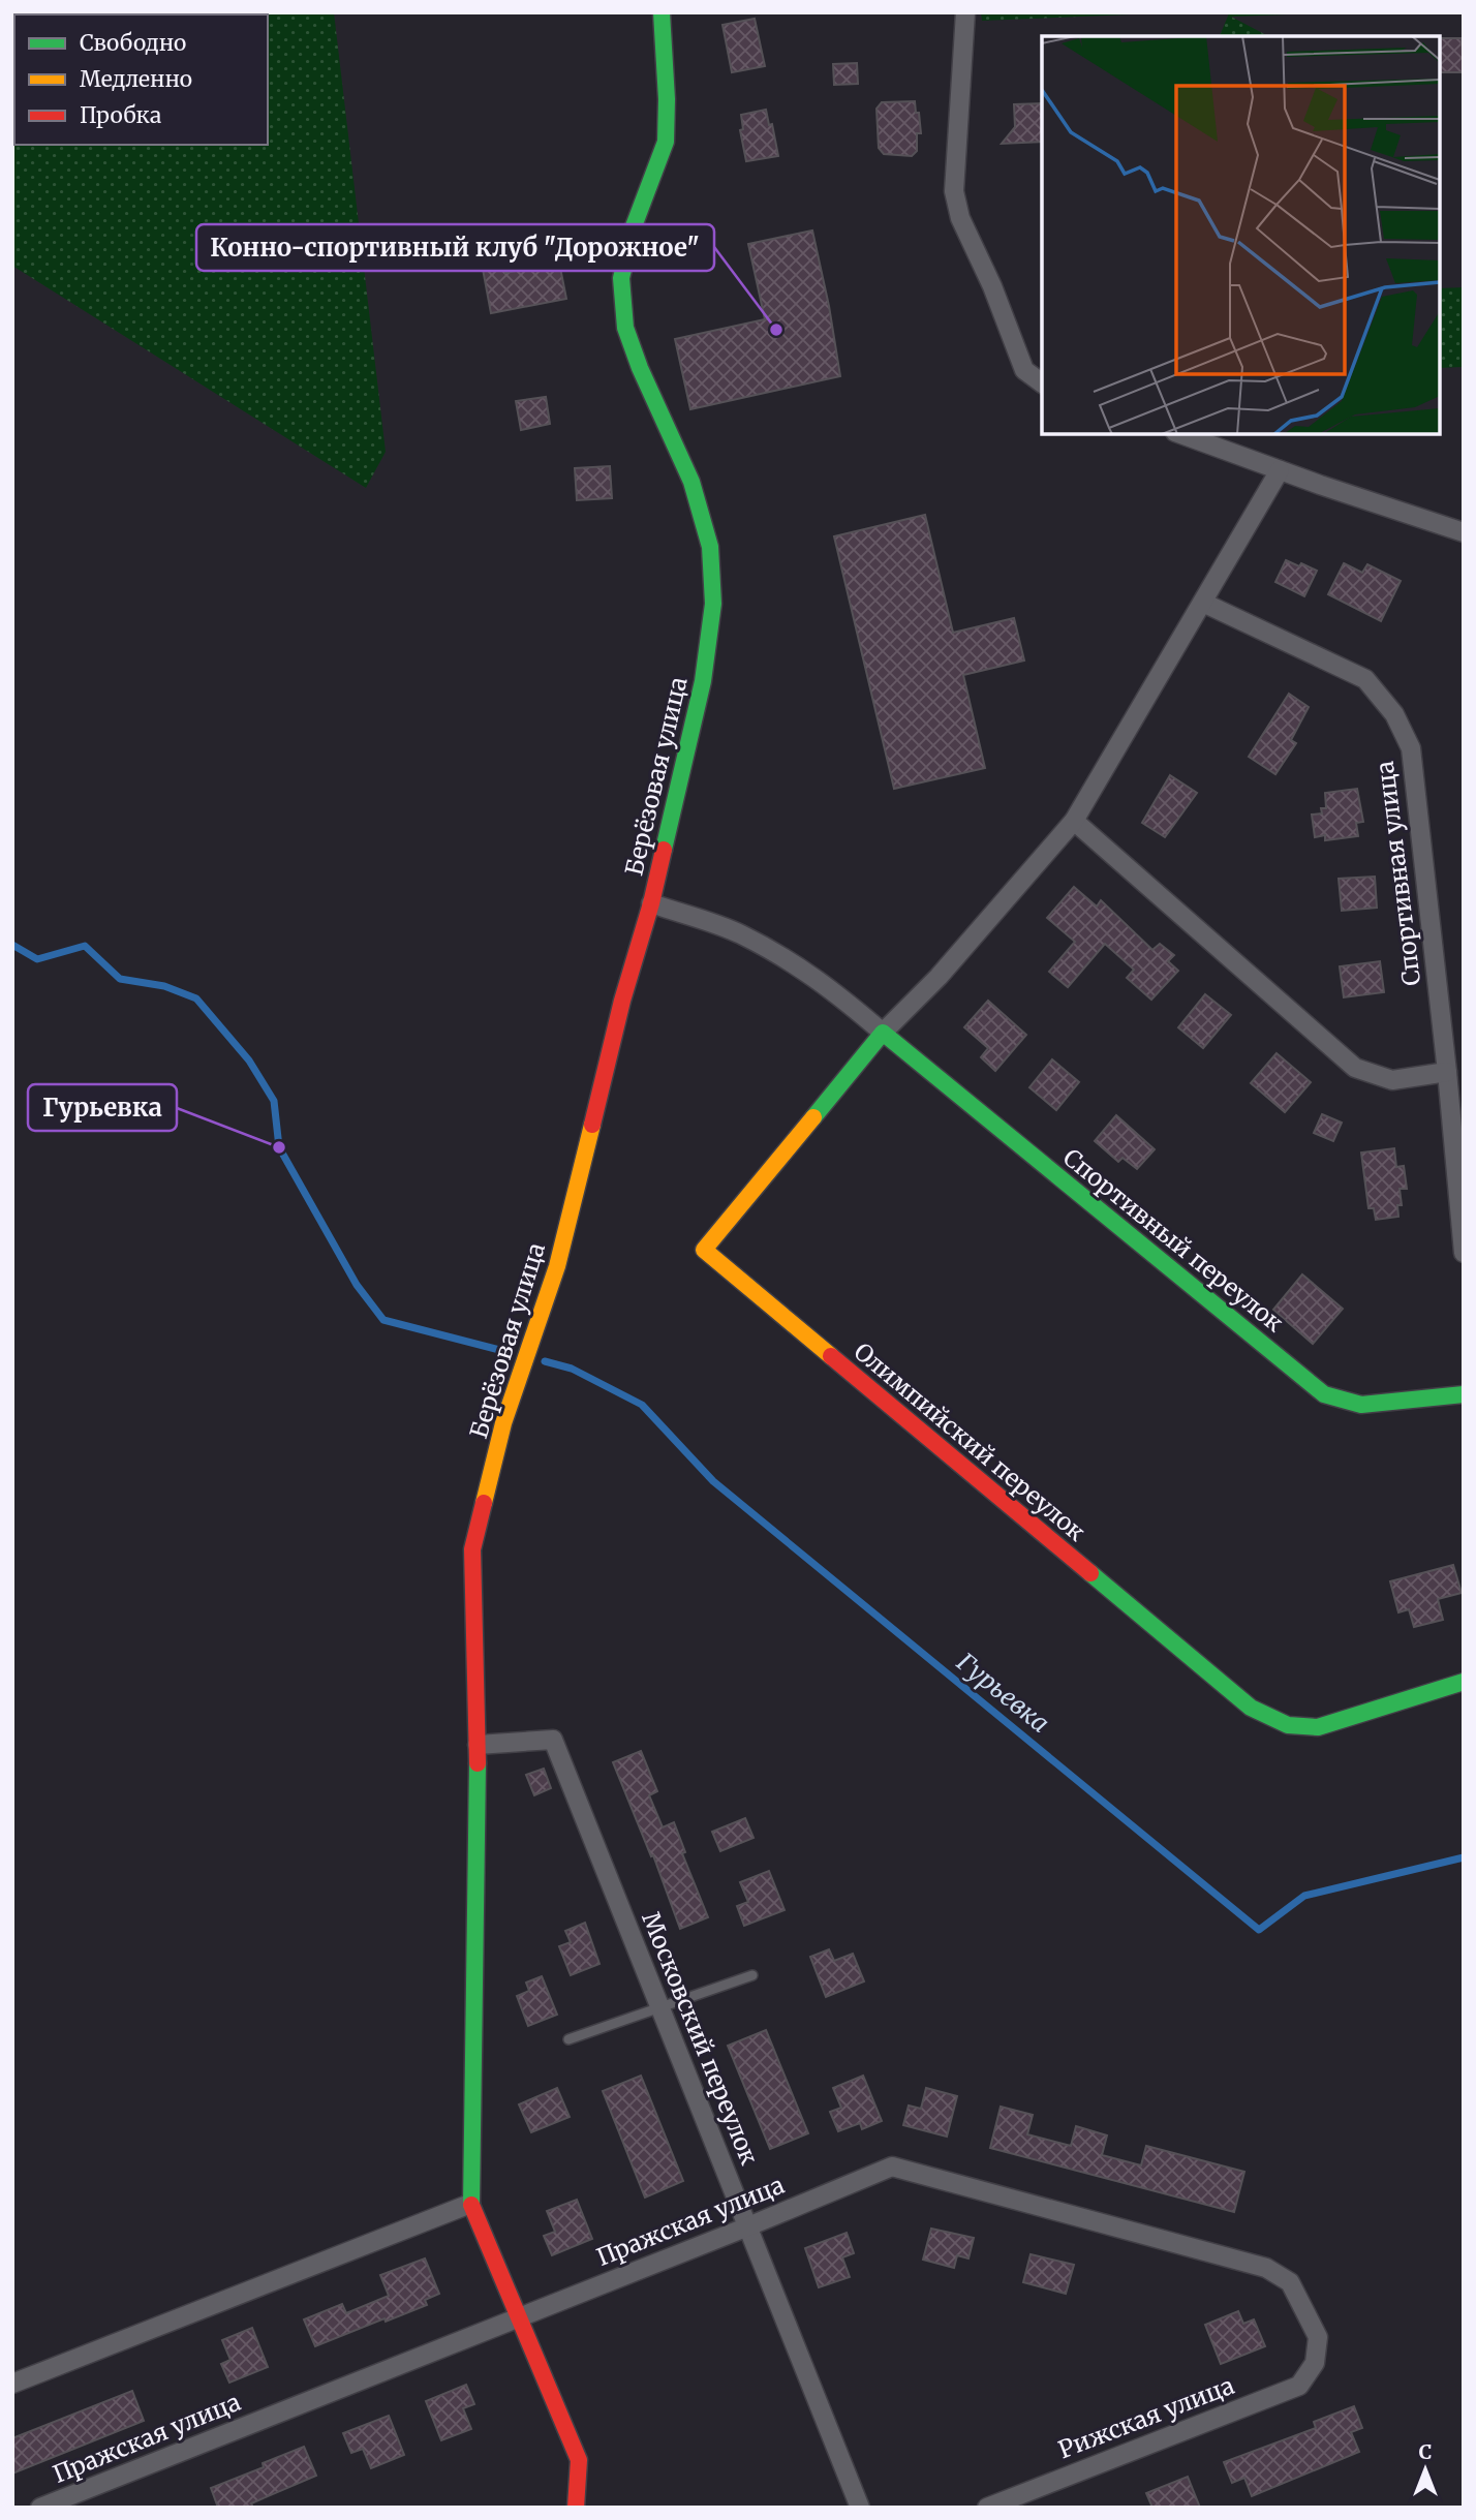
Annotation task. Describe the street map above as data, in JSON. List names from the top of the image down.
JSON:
{
  "streets": {
    "street": [
      "Берёзовая улица",
      "Спортивная улица",
      "Спортивный переулок",
      "Олимпийский переулок",
      "Московский переулок",
      "Пражская улица",
      "Рижская улица"
    ]
  },
  "crossings": [
    ["Берёзовая улица", "Московский переулок"],
    ["Спортивный переулок", "Олимпийский переулок"],
    ["Московский переулок", "Пражская улица"],
    ["Пражская улица", "Рижская улица"]
  ],
  "water": ["Гурьевка"],
  "places": ["Конно-спортивный клуб \"Дорожное\"", "Гурьевка"],
  "legend": ["Свободно", "Медленно", "Пробка"],
  "north": "top"
}
